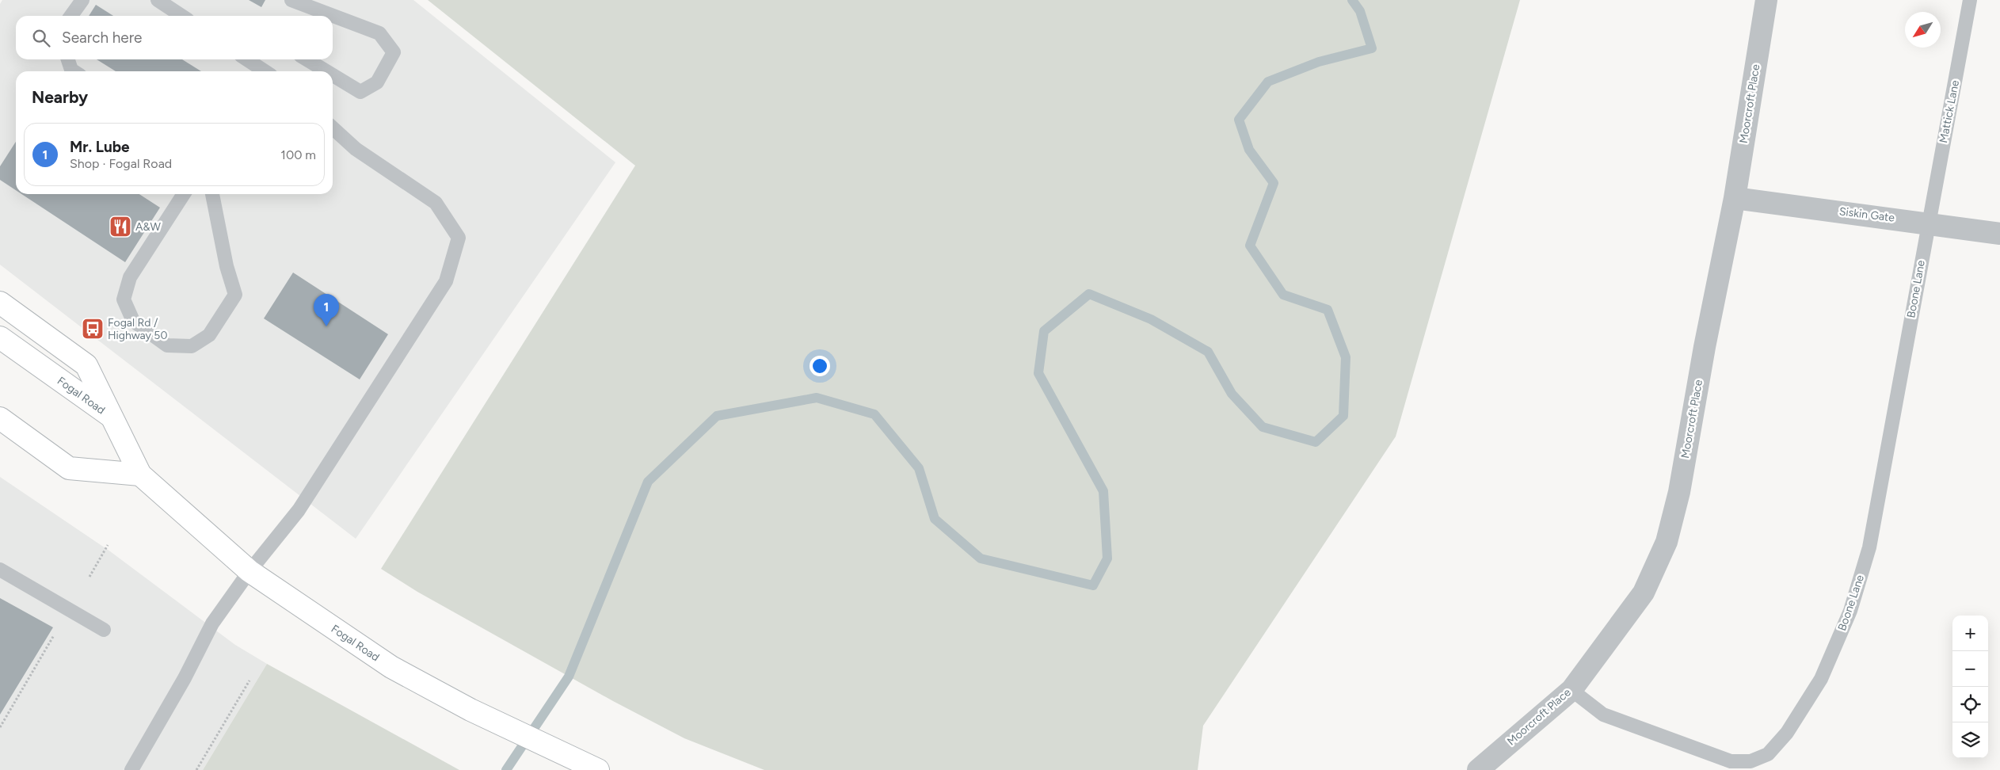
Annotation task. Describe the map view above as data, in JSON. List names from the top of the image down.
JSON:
{
  "streets": {
    "street": ["Moorcroft Place", "Siskin Gate", "Fogal Road"],
    "lane": ["Mattick Lane", "Boone Lane"]
  },
  "crossings": [
    ["Moorcroft Place", "Siskin Gate"],
    ["Moorcroft Place", "Boone Lane"],
    ["Mattick Lane", "Siskin Gate"],
    ["Mattick Lane", "Boone Lane"],
    ["Siskin Gate", "Boone Lane"]
  ],
  "places": {
    "restaurant": ["A&W"],
    "bus stop": ["Fogal Rd / Highway 50"]
  },
  "north": "bottom left",
  "page": {
    "search": "Search here",
    "heading": "Nearby",
    "list": [
      {
        "mark": "1",
        "name": "Mr. Lube",
        "note": "Shop · Fogal Road",
        "value": "100 m"
      }
    ],
    "pins": "1",
    "map_buttons": ["+", "−"]
  }
}
